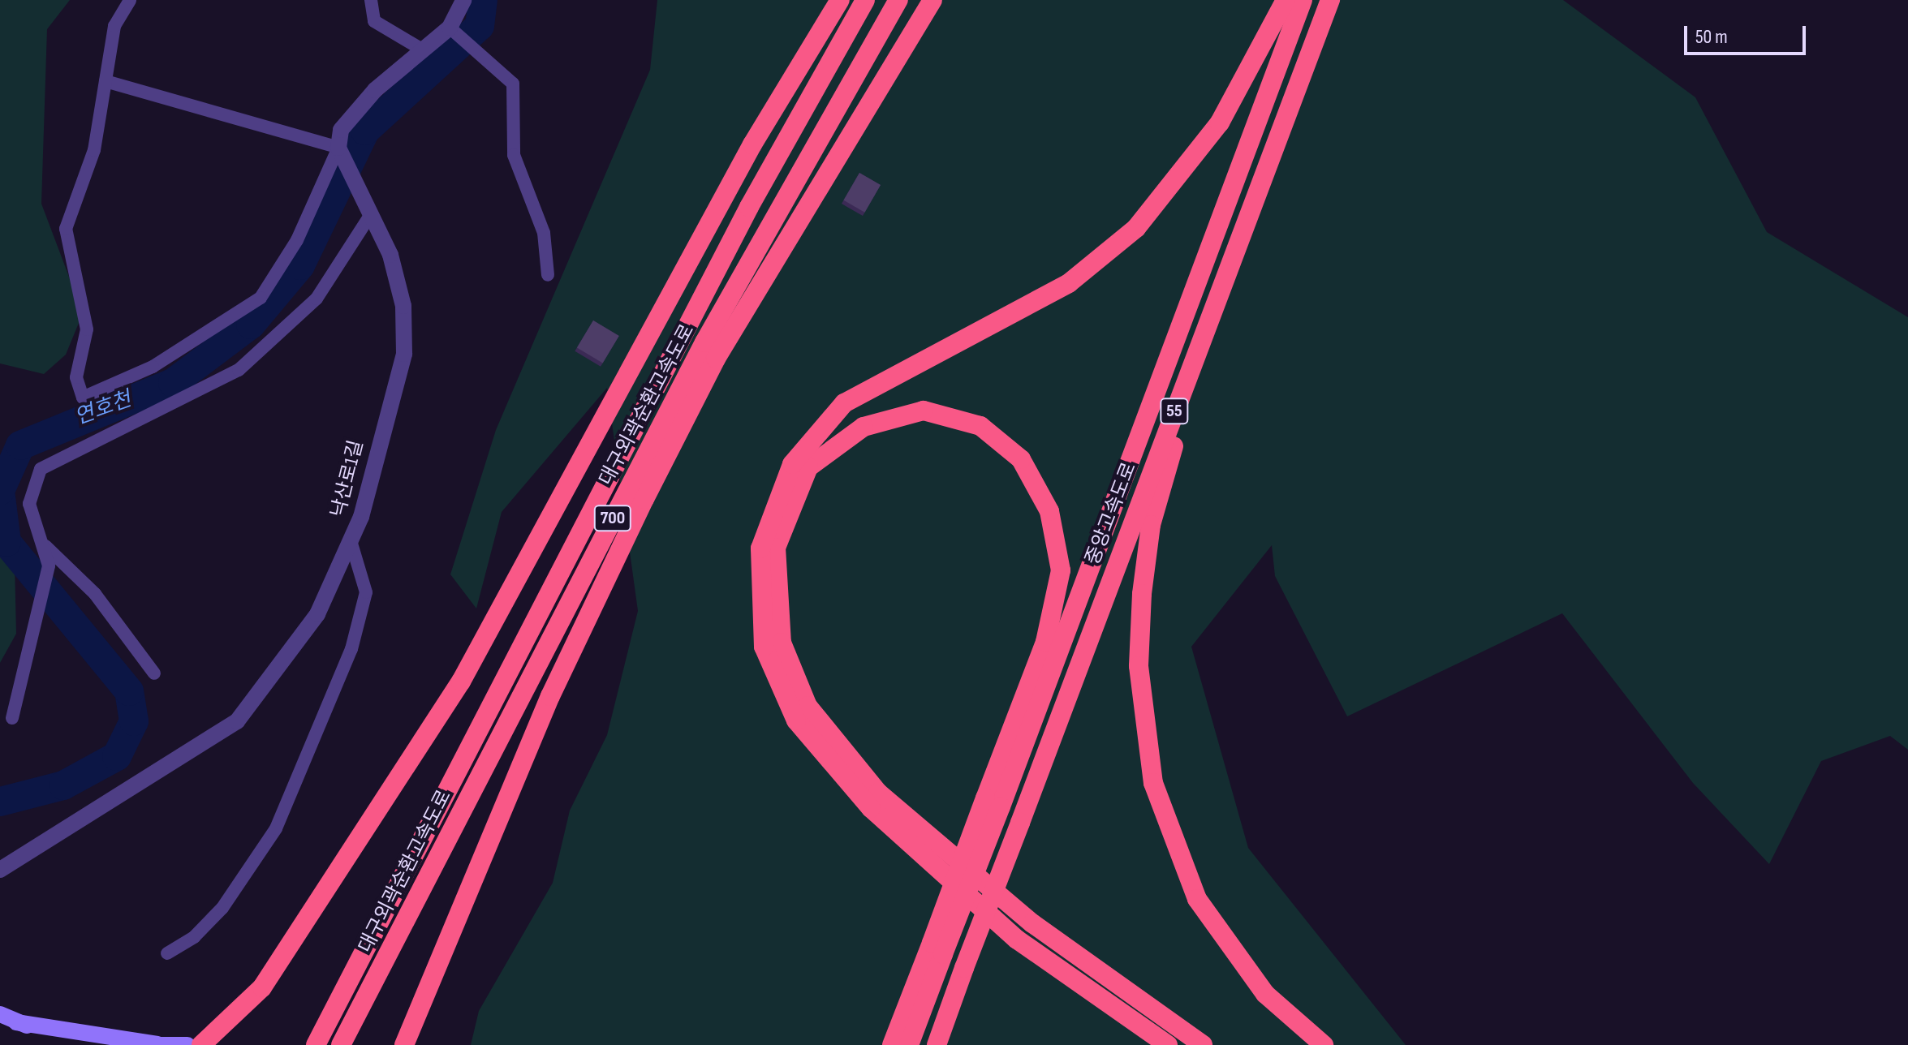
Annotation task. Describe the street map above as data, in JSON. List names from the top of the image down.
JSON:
{
  "streets": {
    "highway": [
      "대구외곽순환고속도로",
      "55",
      "중앙고속도로",
      "700"
    ],
    "street": ["낙산로1길"]
  },
  "water": ["연호천"],
  "scale_bar": "50 m"
}
